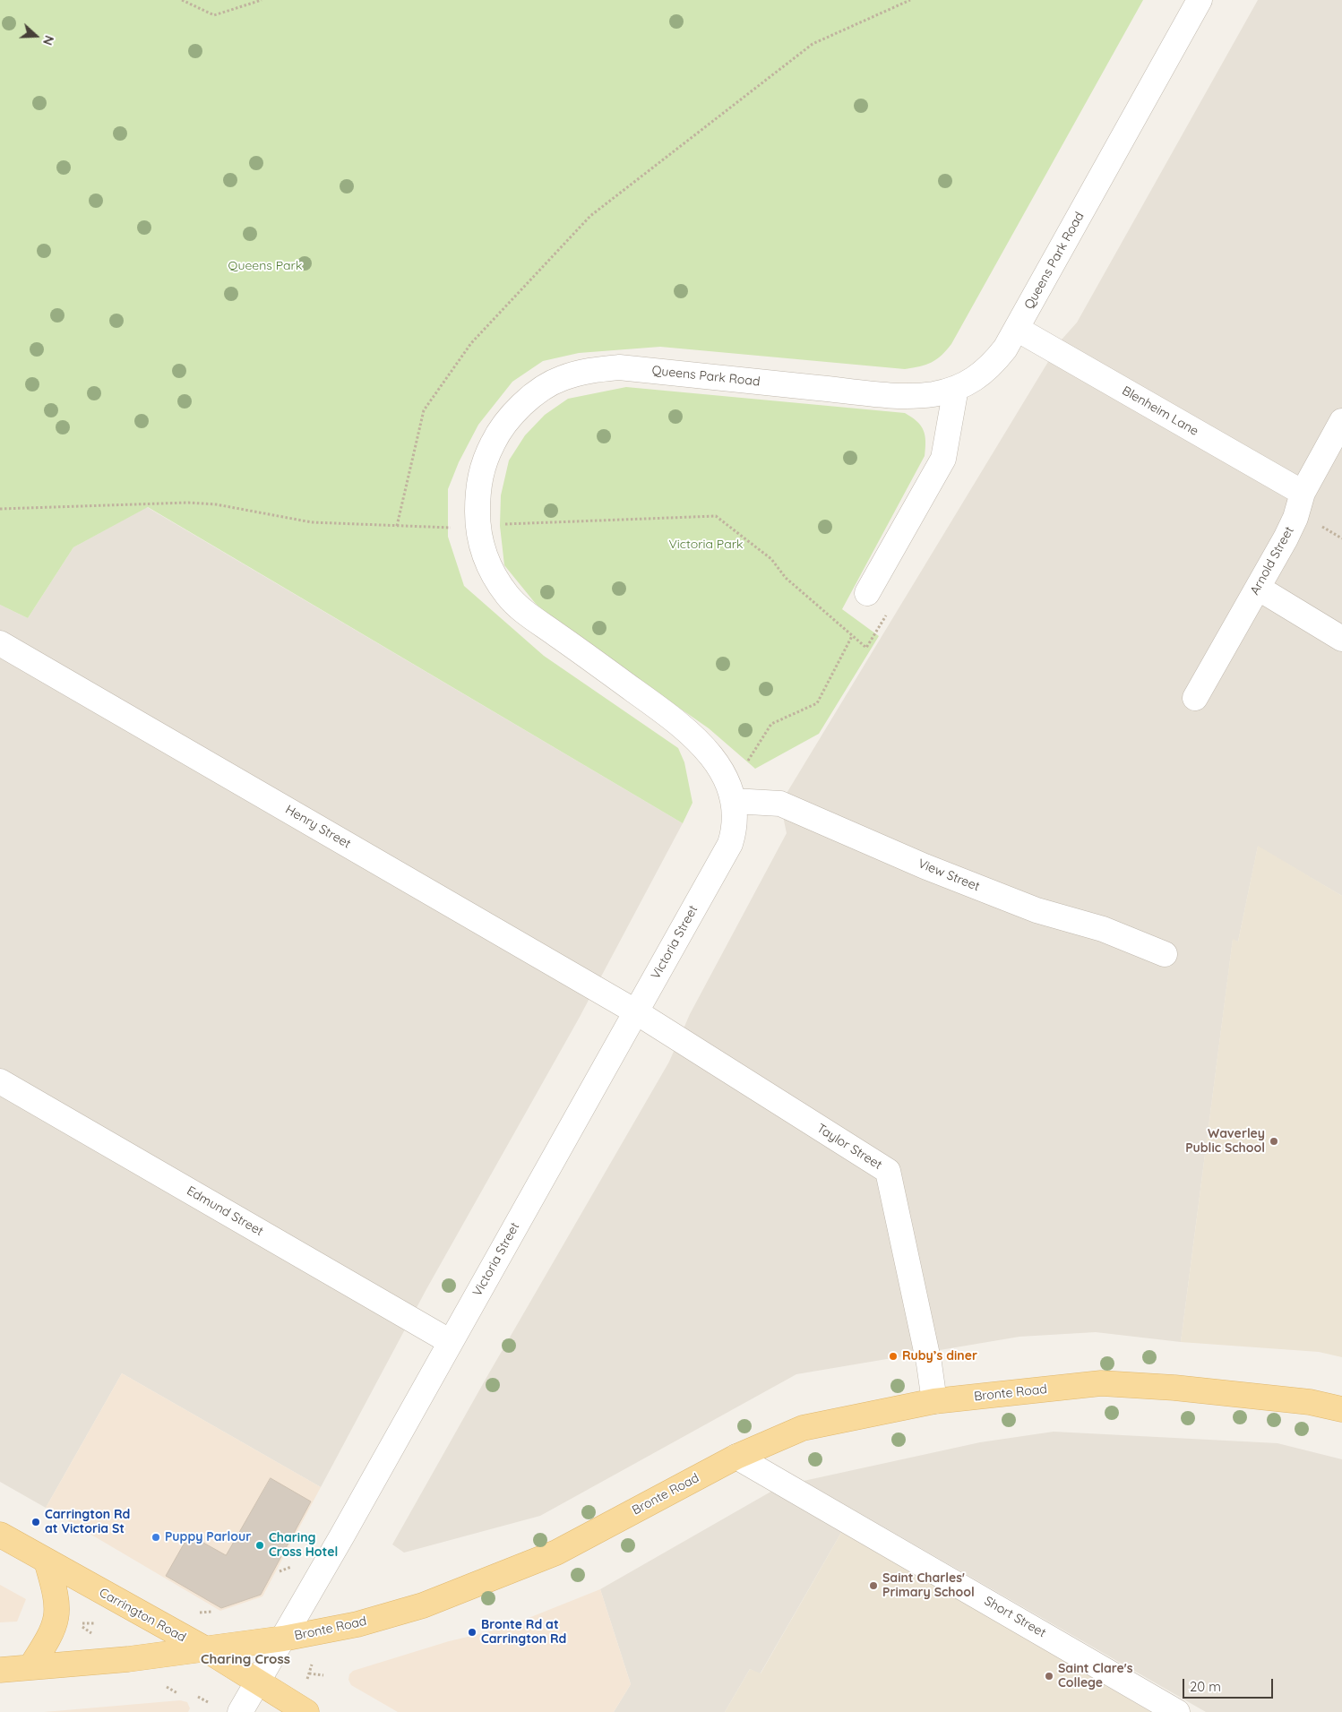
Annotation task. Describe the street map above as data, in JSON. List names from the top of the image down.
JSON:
{
  "streets": {
    "main road": ["Bronte Road", "Carrington Road"],
    "street": [
      "Queens Park Road",
      "Blenheim Lane",
      "Arnold Street",
      "Henry Street",
      "View Street",
      "Victoria Street",
      "Taylor Street",
      "Edmund Street",
      "Short Street"
    ]
  },
  "crossings": [
    ["Queens Park Road", "Blenheim Lane"],
    ["Queens Park Road", "View Street"],
    ["Queens Park Road", "Victoria Street"],
    ["Blenheim Lane", "Arnold Street"],
    ["Henry Street", "Victoria Street"],
    ["Henry Street", "Taylor Street"],
    ["View Street", "Victoria Street"],
    ["Victoria Street", "Taylor Street"],
    ["Victoria Street", "Edmund Street"],
    ["Victoria Street", "Bronte Road"],
    ["Victoria Street", "Carrington Road"],
    ["Taylor Street", "Bronte Road"],
    ["Bronte Road", "Carrington Road"],
    ["Bronte Road", "Short Street"]
  ],
  "districts": ["Charing Cross"],
  "parks": ["Queens Park", "Victoria Park"],
  "places": [
    "Waverley Public School",
    "Ruby’s diner",
    "Carrington Rd at Victoria St",
    "Puppy Parlour",
    "Charing Cross Hotel",
    "Saint Charles' Primary School",
    "Bronte Rd at Carrington Rd",
    "Saint Clare's College"
  ],
  "scale_bar": "20 m",
  "north": "right"
}
